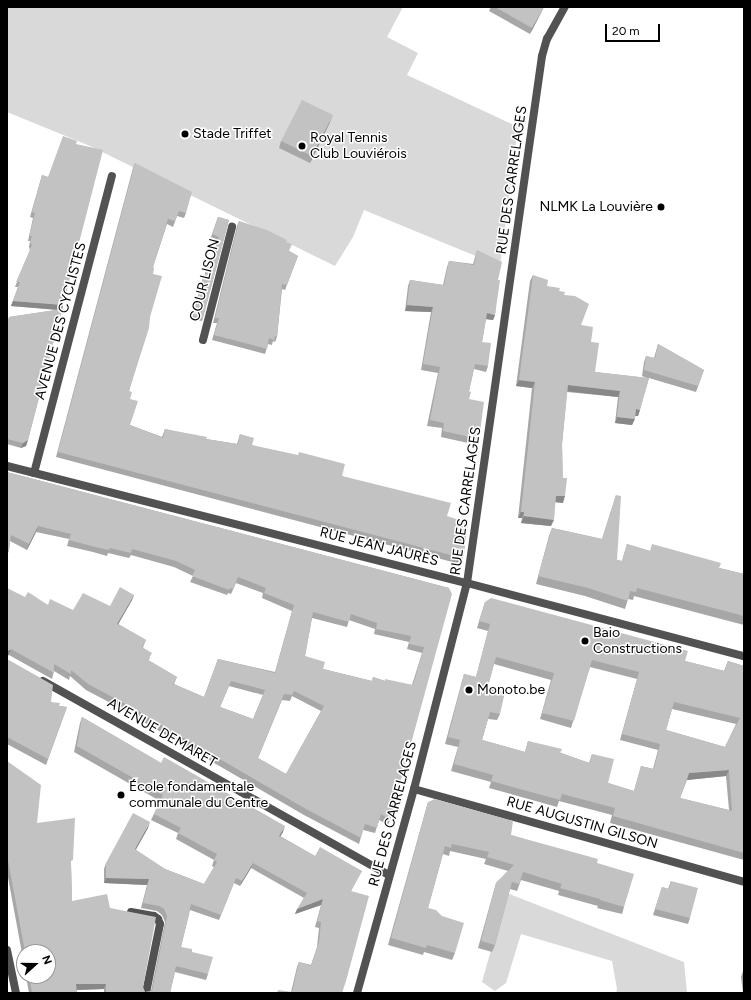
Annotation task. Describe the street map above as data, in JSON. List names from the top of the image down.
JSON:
{
  "streets": {
    "street": [
      "RUE DES CARRELAGES",
      "COUR LISON",
      "AVENUE DES CYCLISTES",
      "RUE JEAN JAURÈS",
      "AVENUE DEMARET",
      "RUE AUGUSTIN GILSON"
    ]
  },
  "crossings": [
    ["RUE DES CARRELAGES", "RUE JEAN JAURÈS"],
    ["RUE DES CARRELAGES", "AVENUE DEMARET"],
    ["RUE DES CARRELAGES", "RUE AUGUSTIN GILSON"],
    ["AVENUE DES CYCLISTES", "RUE JEAN JAURÈS"]
  ],
  "places": [
    "Stade Triffet",
    "Royal Tennis Club Louviérois",
    "NLMK La Louvière",
    "Baio Constructions",
    "Monoto.be",
    "École fondamentale communale du Centre"
  ],
  "scale_bar": "20 m",
  "north": "right"
}
